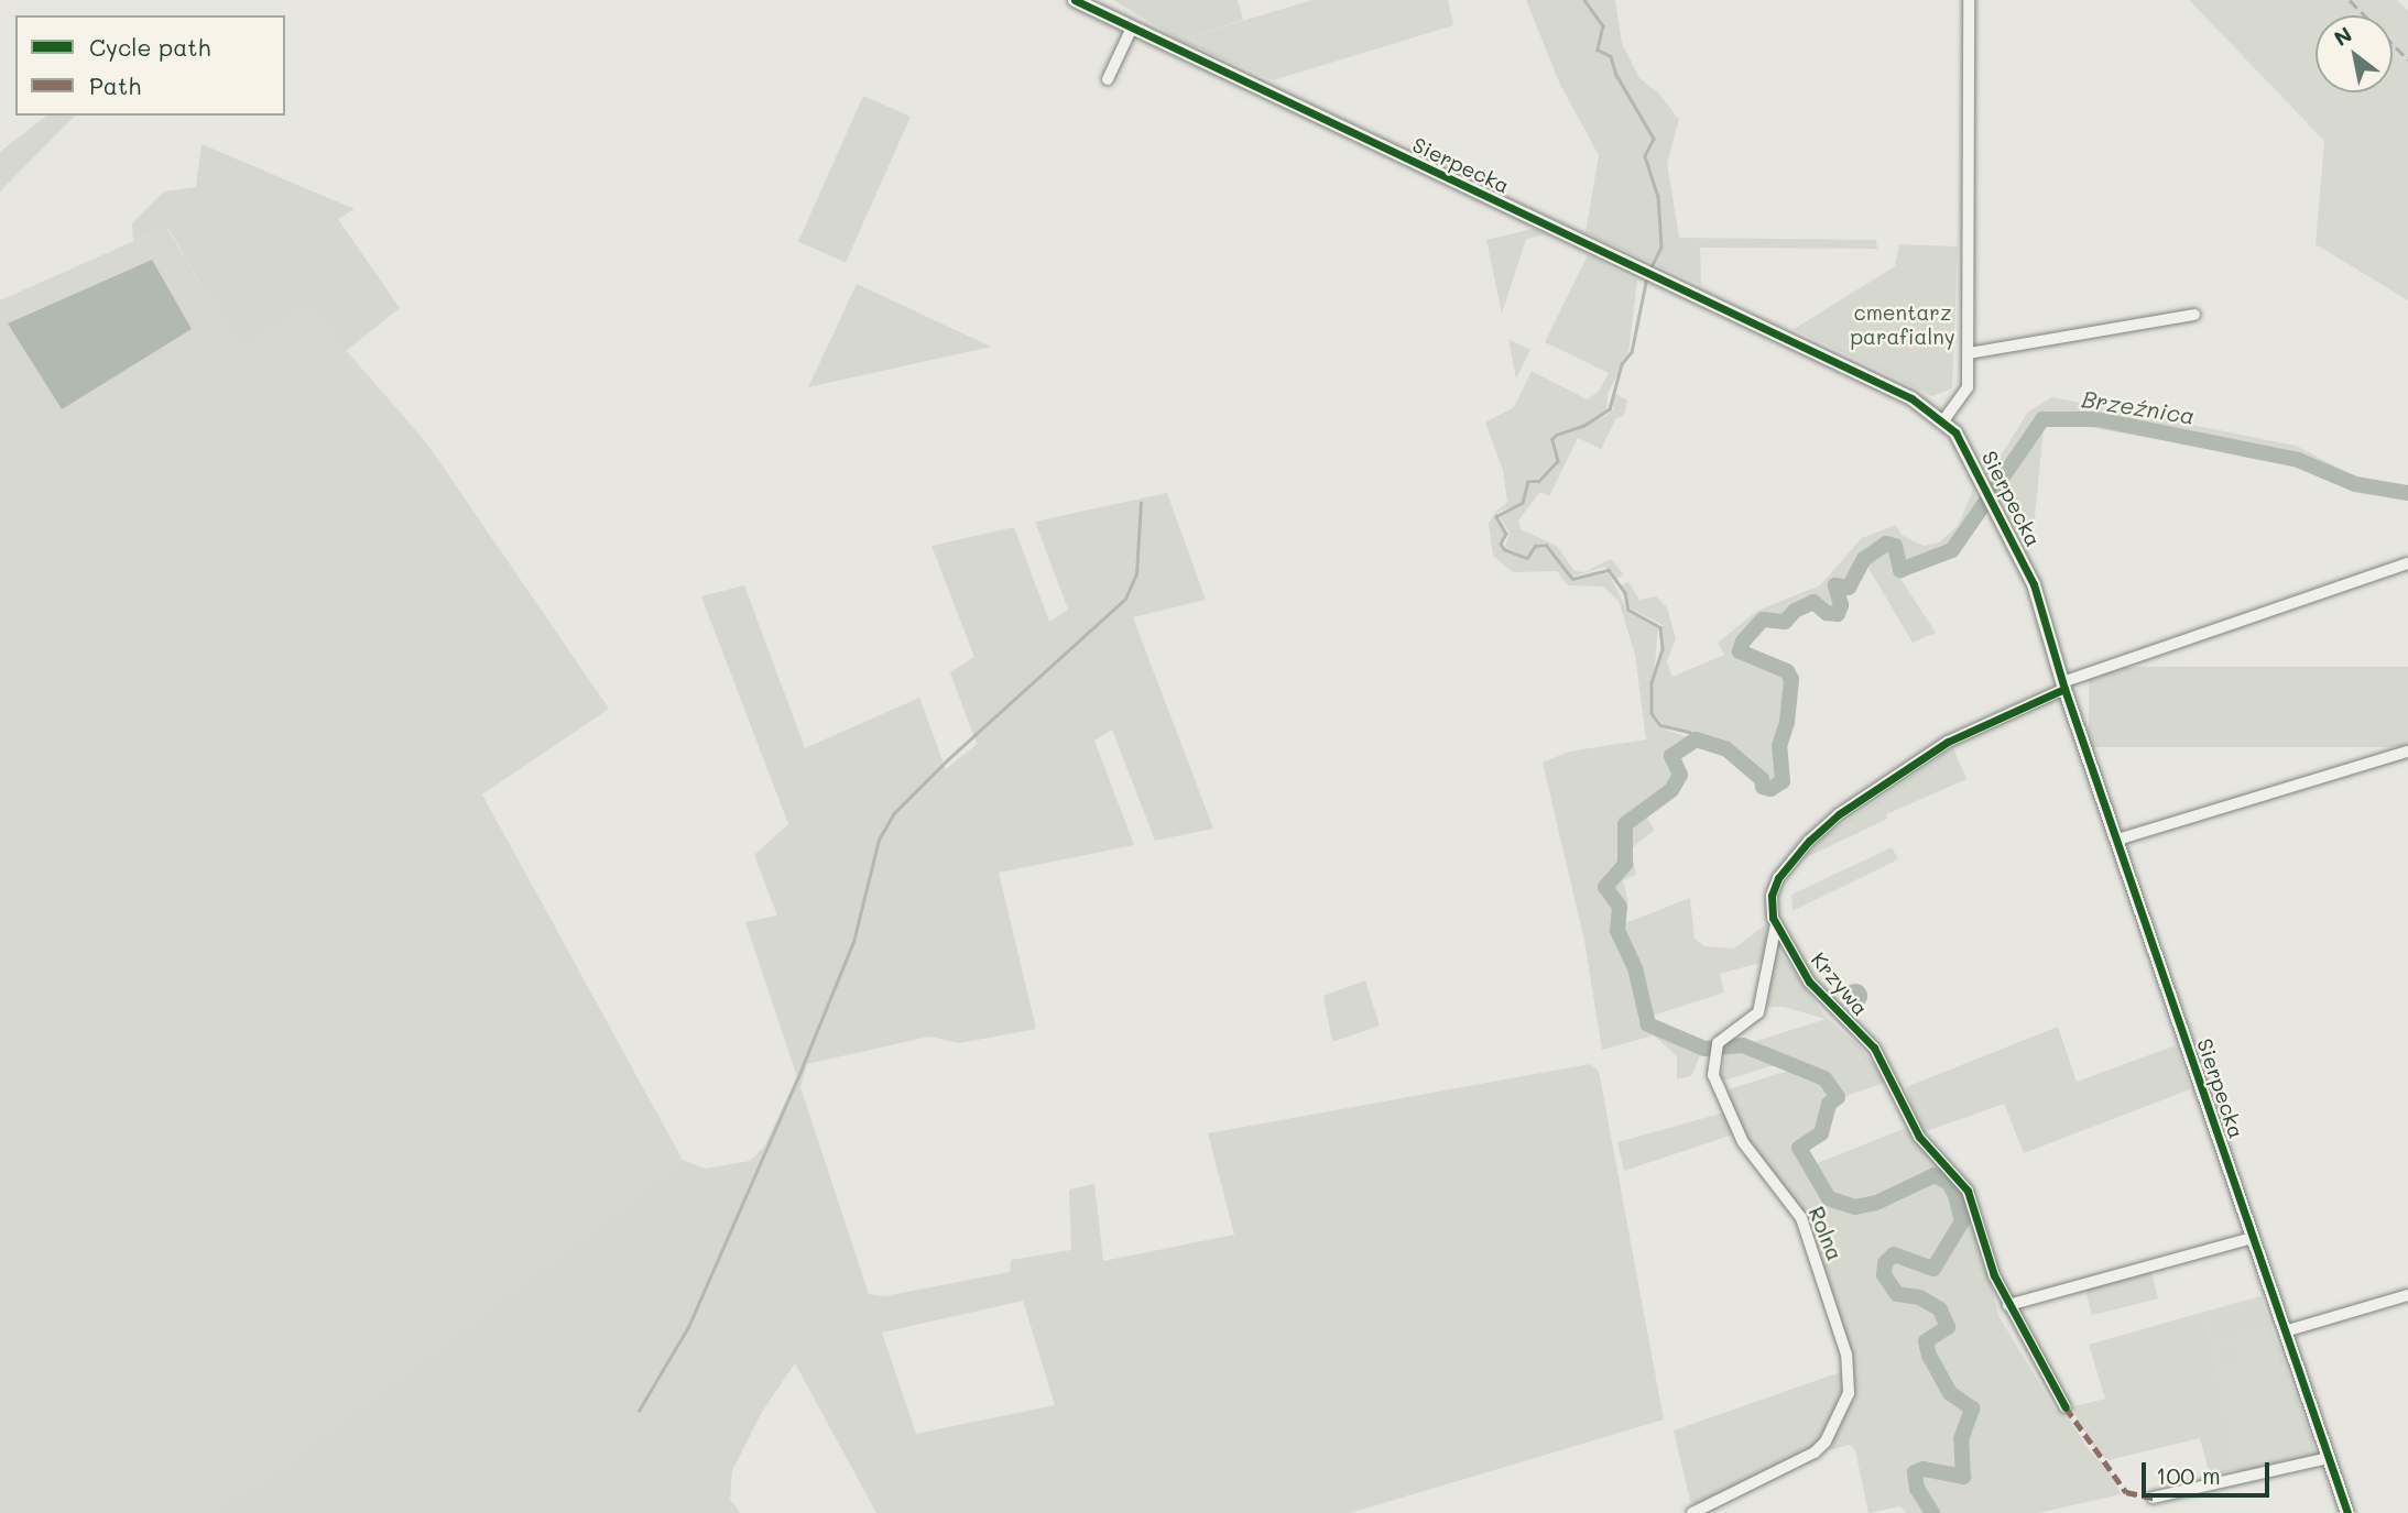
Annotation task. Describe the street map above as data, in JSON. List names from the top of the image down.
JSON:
{
  "streets": {
    "street": ["Sierpecka", "Krzywa", "Rolna"]
  },
  "crossings": [
    ["Sierpecka", "Krzywa"],
    ["Krzywa", "Rolna"]
  ],
  "water": ["Brzeźnica"],
  "parks": ["cmentarz parafialny"],
  "legend": ["Cycle path", "Path"],
  "scale_bar": "100 m",
  "north": "top left"
}
